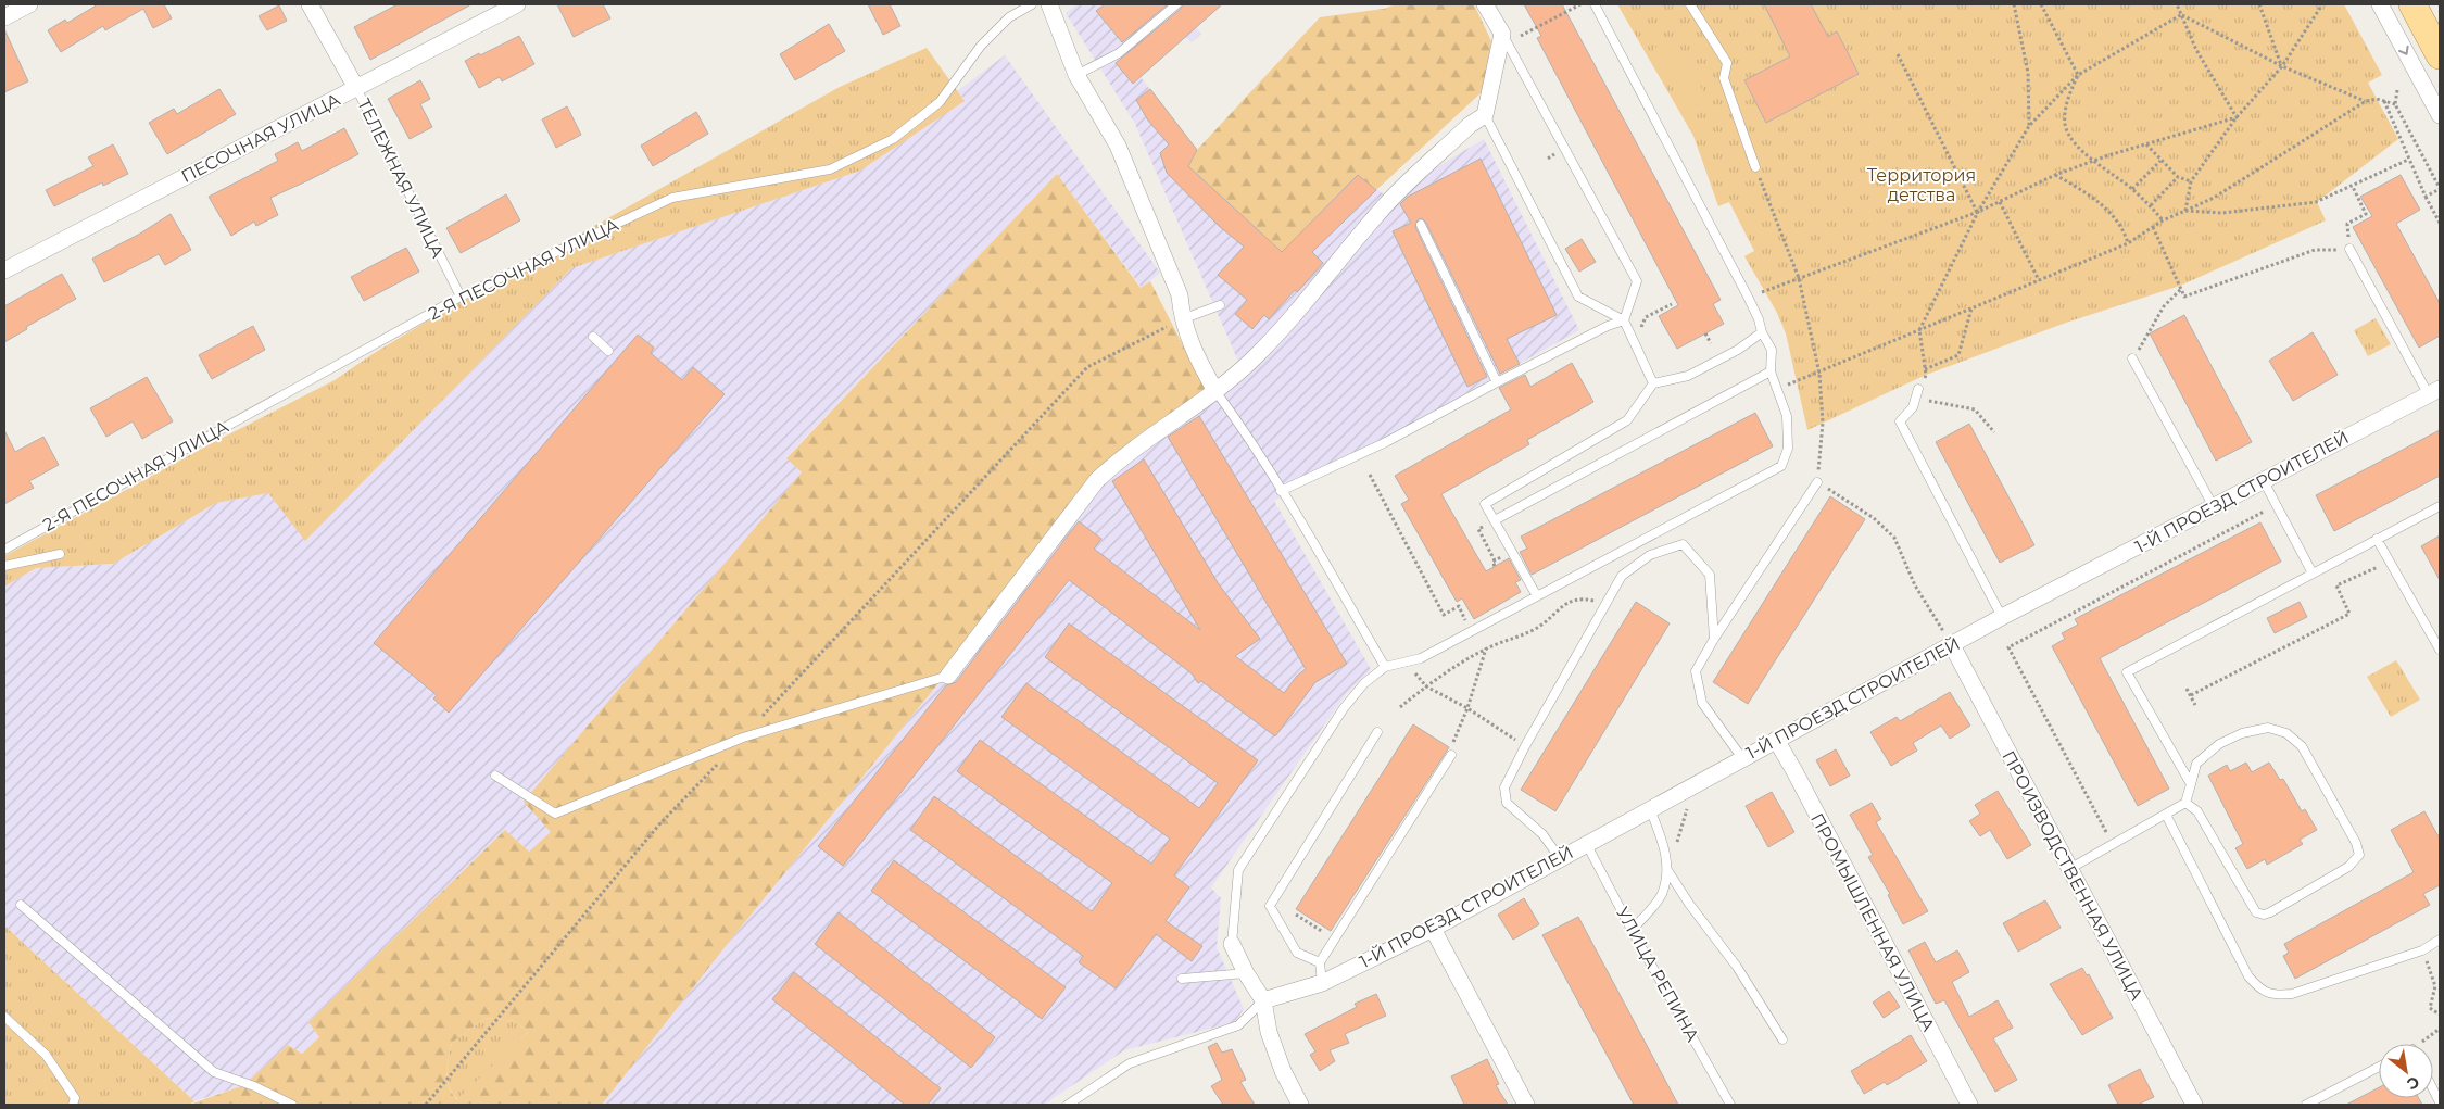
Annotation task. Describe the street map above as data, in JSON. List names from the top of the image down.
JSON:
{
  "streets": {
    "street": [
      "ПЕСОЧНАЯ УЛИЦА",
      "ТЕЛЕЖНАЯ УЛИЦА",
      "1-Й ПРОЕЗД СТРОИТЕЛЕЙ",
      "ПРОИЗВОДСТВЕННАЯ УЛИЦА",
      "ПРОМЫШЛЕННАЯ УЛИЦА"
    ],
    "lane": ["2-Я ПЕСОЧНАЯ УЛИЦА", "УЛИЦА РЕПИНА"]
  },
  "crossings": [
    ["ПЕСОЧНАЯ УЛИЦА", "ТЕЛЕЖНАЯ УЛИЦА"],
    ["ТЕЛЕЖНАЯ УЛИЦА", "2-Я ПЕСОЧНАЯ УЛИЦА"],
    ["1-Й ПРОЕЗД СТРОИТЕЛЕЙ", "ПРОИЗВОДСТВЕННАЯ УЛИЦА"],
    ["1-Й ПРОЕЗД СТРОИТЕЛЕЙ", "ПРОМЫШЛЕННАЯ УЛИЦА"],
    ["1-Й ПРОЕЗД СТРОИТЕЛЕЙ", "УЛИЦА РЕПИНА"]
  ],
  "parks": ["Территория детства"],
  "north": "bottom right"
}
